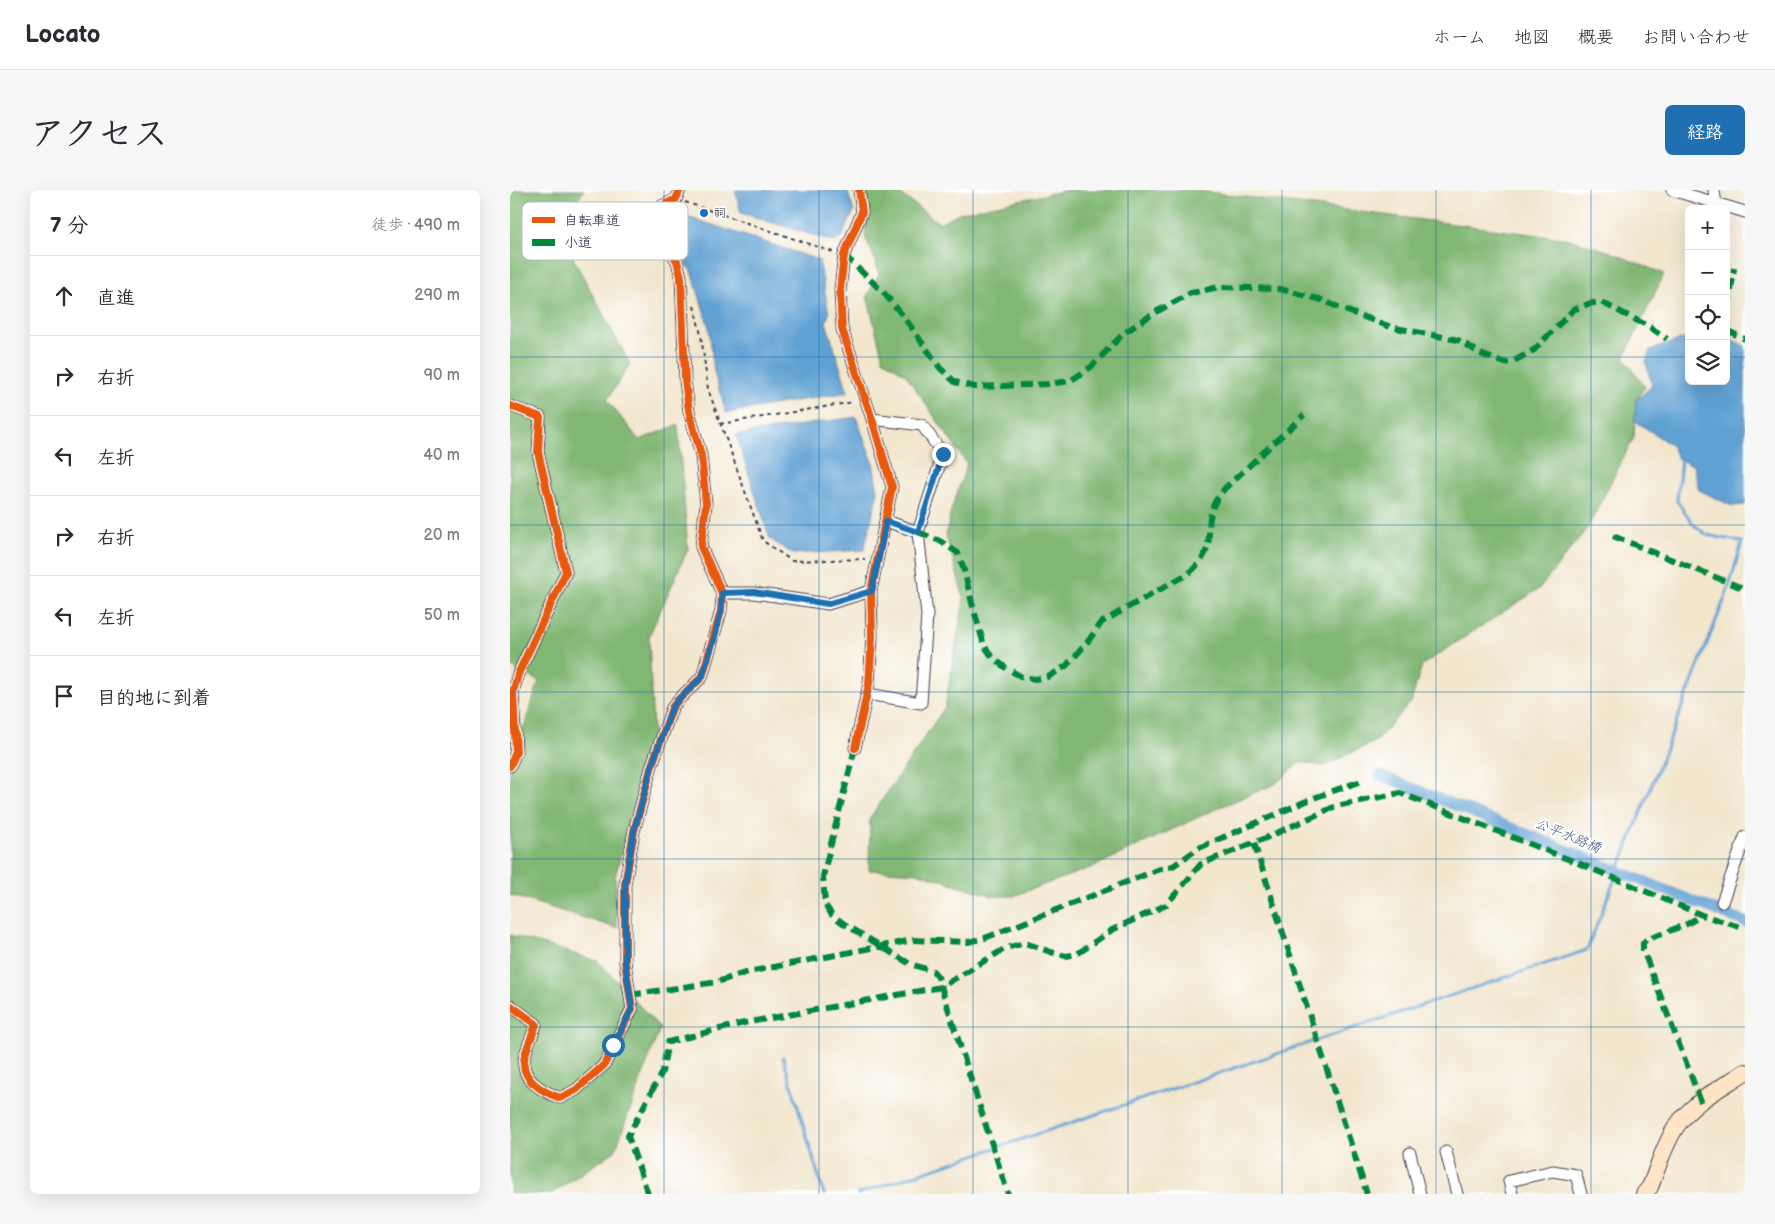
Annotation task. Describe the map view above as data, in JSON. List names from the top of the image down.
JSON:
{
  "water": ["公平水路橋"],
  "places": ["祠"],
  "legend": ["自転車道", "小道"],
  "page": {
    "header": "Locato",
    "nav": [
      "ホーム",
      "地図",
      "概要",
      "お問い合わせ"
    ],
    "title": "アクセス",
    "buttons": "経路",
    "heading": ["7 分", "徒歩 · 490 m"],
    "map_buttons": ["+", "−"],
    "list": [
      ["直進", "290 m"],
      ["右折", "90 m"],
      ["左折", "40 m"],
      ["右折", "20 m"],
      ["左折", "50 m"],
      "目的地に到着"
    ]
  }
}
